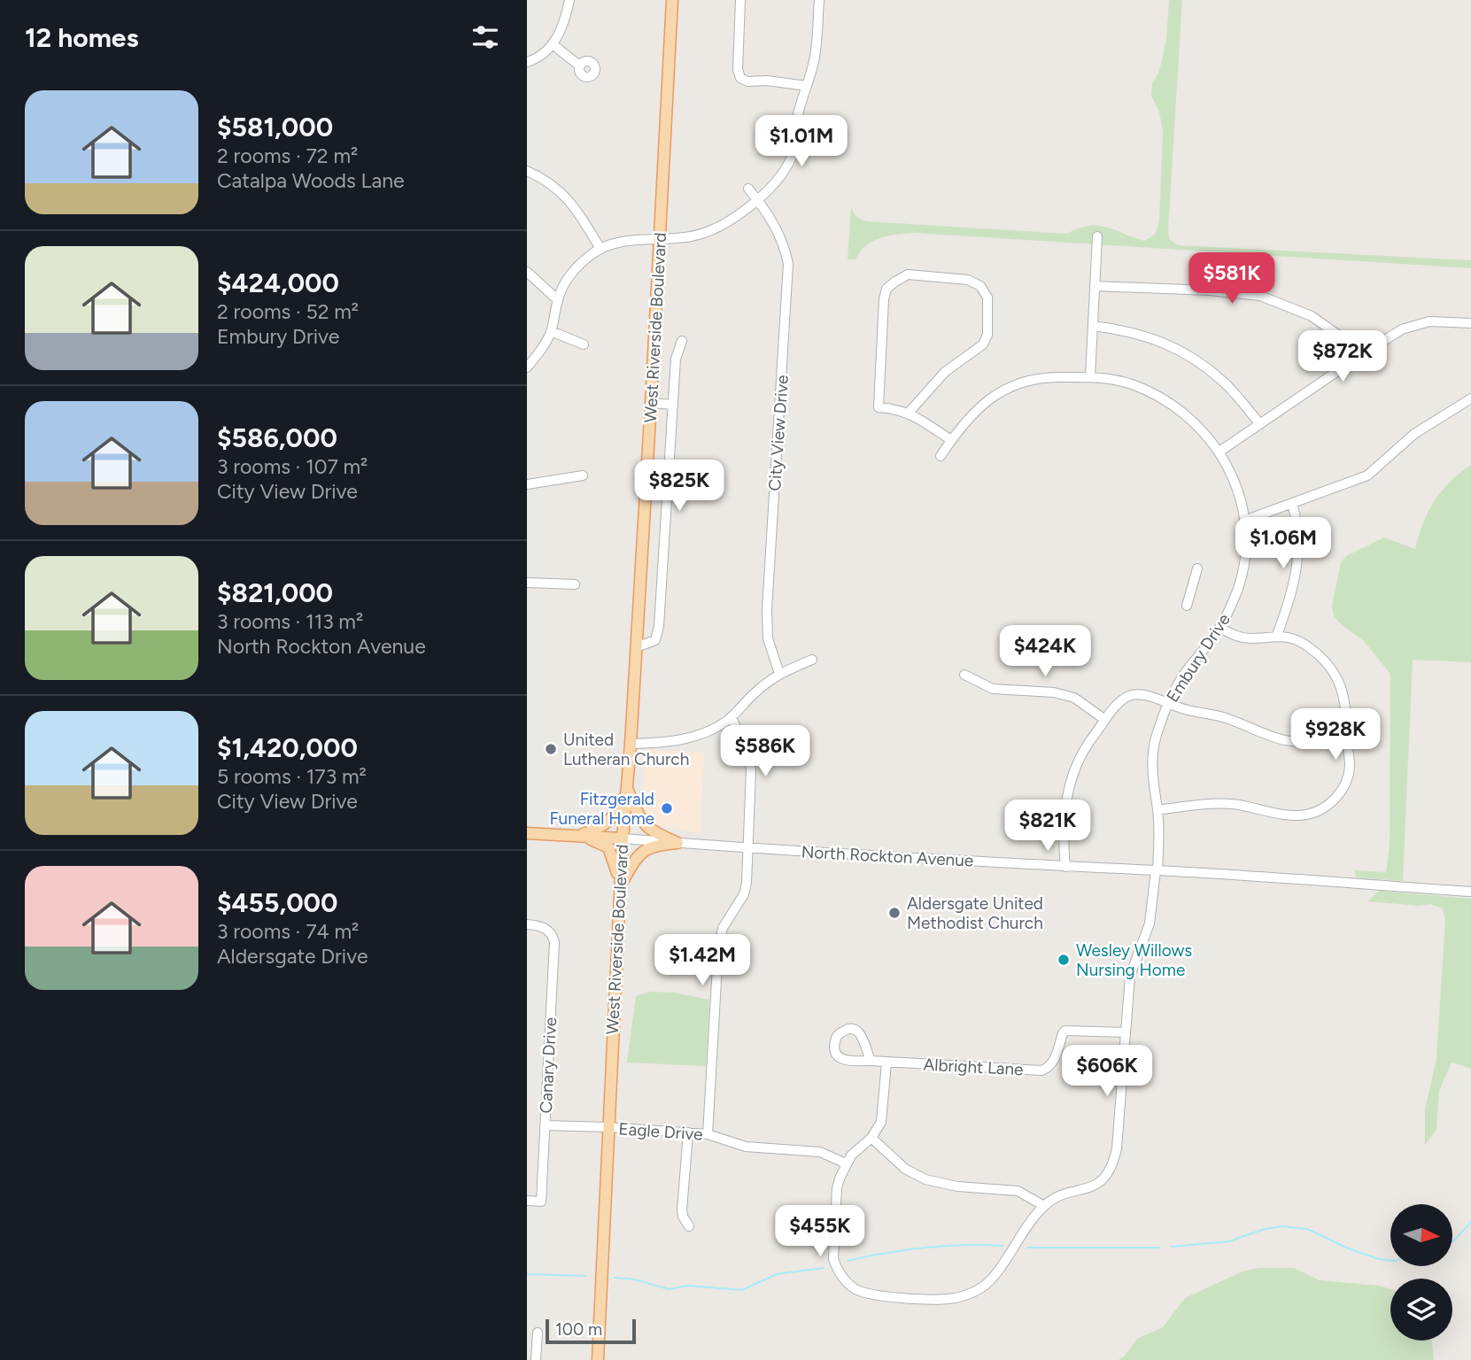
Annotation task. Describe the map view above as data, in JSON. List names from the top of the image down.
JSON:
{
  "streets": {
    "main road": ["West Riverside Boulevard", "North Rockton Avenue"],
    "street": [
      "City View Drive",
      "Embury Drive",
      "Canary Drive",
      "Albright Lane",
      "Eagle Drive"
    ]
  },
  "crossings": [
    ["West Riverside Boulevard", "North Rockton Avenue"],
    ["West Riverside Boulevard", "Eagle Drive"],
    ["Embury Drive", "North Rockton Avenue"],
    ["Embury Drive", "Albright Lane"],
    ["Embury Drive", "Eagle Drive"],
    ["Canary Drive", "Eagle Drive"]
  ],
  "places": [
    "United Lutheran Church",
    "Fitzgerald Funeral Home",
    "Aldersgate United Methodist Church",
    "Wesley Willows Nursing Home"
  ],
  "scale_bar": "100 m",
  "north": "right",
  "page": {
    "heading": "12 homes",
    "list": [
      {
        "name": "$581,000",
        "note": "2 rooms · 72 m² · Catalpa Woods Lane"
      },
      {
        "name": "$424,000",
        "note": "2 rooms · 52 m² · Embury Drive"
      },
      {
        "name": "$586,000",
        "note": "3 rooms · 107 m² · City View Drive"
      },
      {
        "name": "$821,000",
        "note": "3 rooms · 113 m² · North Rockton Avenue"
      },
      {
        "name": "$1,420,000",
        "note": "5 rooms · 173 m² · City View Drive"
      },
      {
        "name": "$455,000",
        "note": "3 rooms · 74 m² · Aldersgate Drive"
      }
    ],
    "price": [
      "$1.01M",
      "$581K",
      "$872K",
      "$825K",
      "$1.06M",
      "$424K",
      "$928K",
      "$586K",
      "$821K",
      "$1.42M",
      "$606K",
      "$455K"
    ],
    "scale": "100 m"
  }
}
